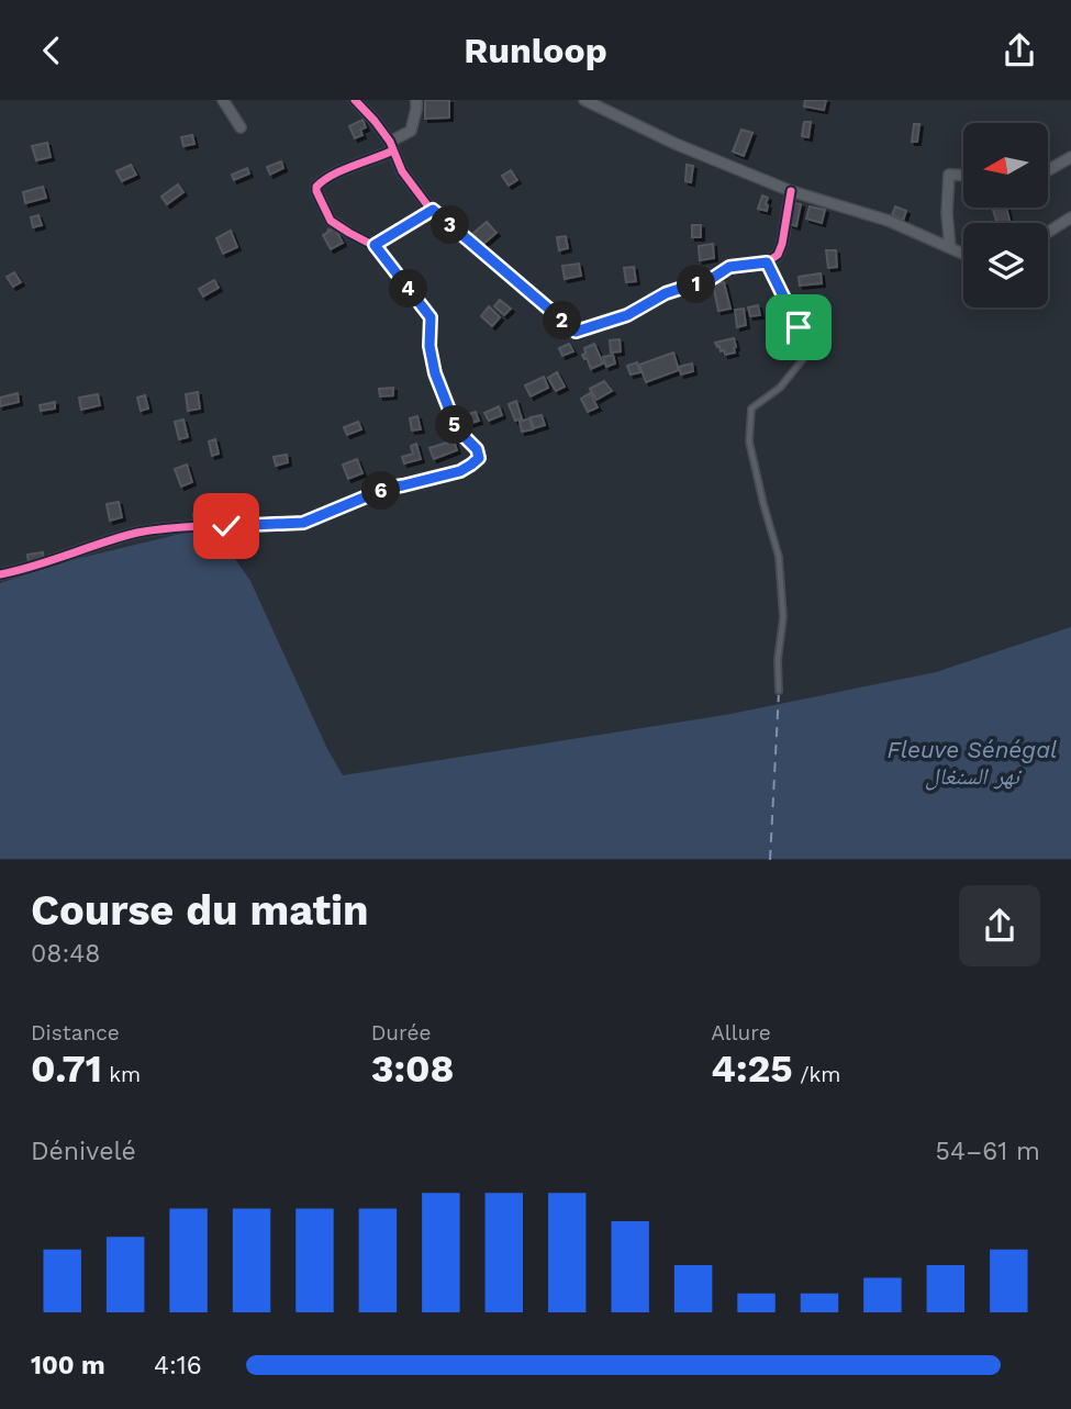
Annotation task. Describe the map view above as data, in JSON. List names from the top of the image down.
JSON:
{
  "water": ["Fleuve Sénégal نهر السنغال"],
  "north": "left",
  "page": {
    "header": "Runloop",
    "pins": [
      "3",
      "1",
      "4",
      "2",
      "5",
      "6"
    ],
    "heading": ["Course du matin", "08:48"],
    "stats": [
      ["Distance", "0.71 km"],
      ["Durée", "3:08"],
      ["Allure", "4:25 /km"]
    ],
    "chart": ["Dénivelé", "54–61 m"],
    "list": [
      {
        "name": "100 m",
        "note": "4:16"
      }
    ]
  }
}
